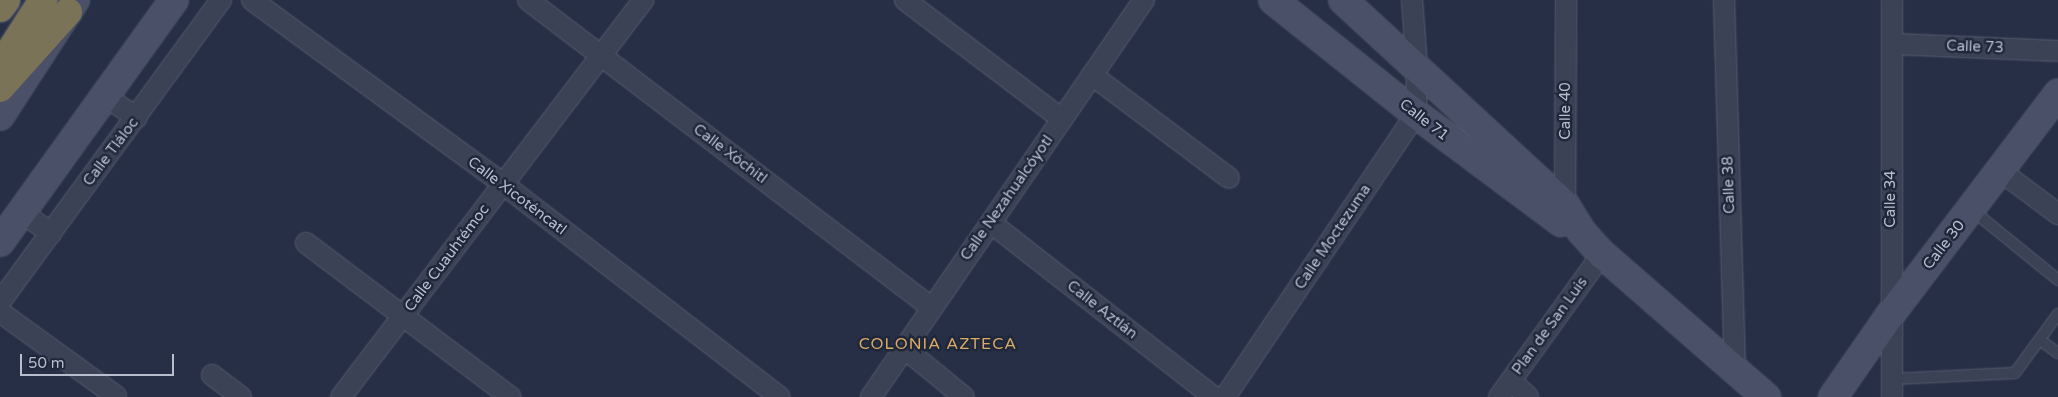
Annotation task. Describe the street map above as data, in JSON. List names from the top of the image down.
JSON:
{
  "streets": {
    "street": [
      "Calle 73",
      "Calle 40",
      "Calle 71",
      "Calle Tláloc",
      "Calle Xóchitl",
      "Calle 38",
      "Calle Xicoténcatl",
      "Calle Nezahualcóyotl",
      "Calle 34",
      "Calle Moctezuma",
      "Calle 30",
      "Calle Cuauhtémoc",
      "Calle Aztlán",
      "Plan de San Luis"
    ]
  },
  "crossings": [
    ["Calle 73", "Calle 34"],
    ["Calle 40", "Calle 71"],
    ["Calle 71", "Calle 38"],
    ["Calle 71", "Calle Moctezuma"],
    ["Calle 71", "Plan de San Luis"],
    ["Calle Xóchitl", "Calle Nezahualcóyotl"],
    ["Calle Xóchitl", "Calle Cuauhtémoc"],
    ["Calle Xicoténcatl", "Calle Cuauhtémoc"],
    ["Calle Nezahualcóyotl", "Calle Aztlán"],
    ["Calle 34", "Calle 30"]
  ],
  "districts": ["COLONIA AZTECA"],
  "scale_bar": "50 m"
}
